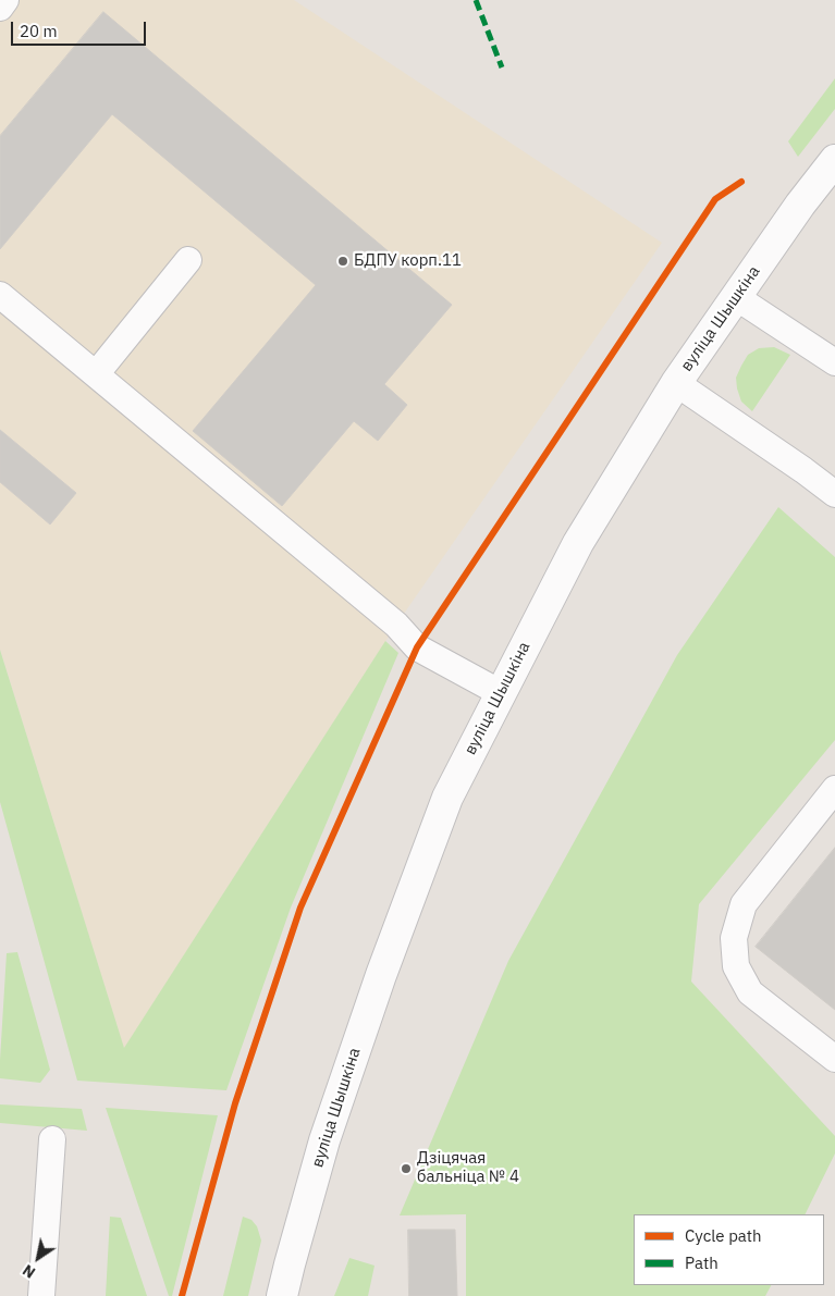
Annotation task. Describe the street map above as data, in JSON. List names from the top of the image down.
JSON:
{
  "streets": {
    "main road": ["вуліца Шышкіна"]
  },
  "places": ["БДПУ корп.11", "Дзіцячая бальніца № 4"],
  "legend": ["Cycle path", "Path"],
  "scale_bar": "20 m",
  "north": "bottom left"
}
